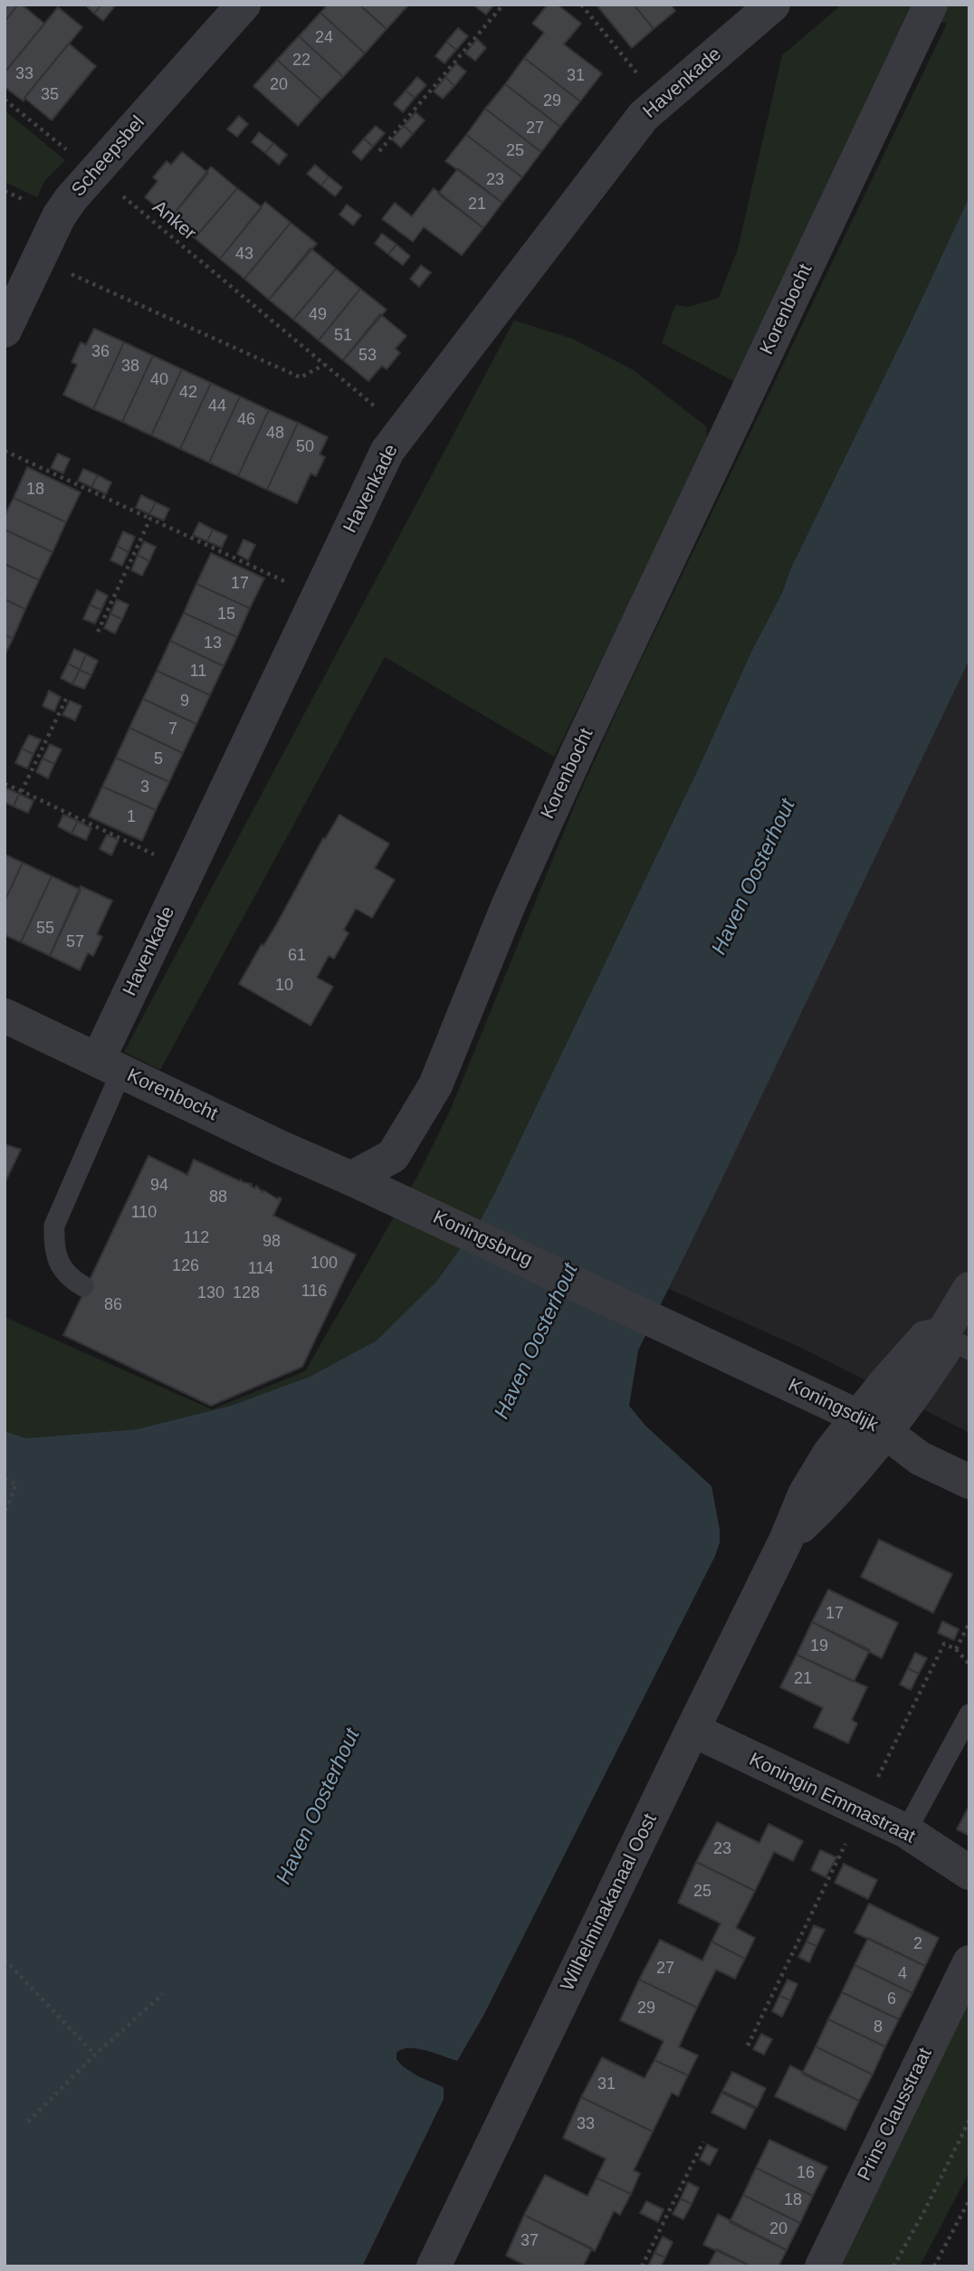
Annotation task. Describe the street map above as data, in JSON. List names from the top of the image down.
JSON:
{
  "streets": {
    "street": [
      "Havenkade",
      "Scheepsbel",
      "Korenbocht",
      "Koningsbrug",
      "Koningsdijk",
      "Koningin Emmastraat",
      "Wilhelminakanaal Oost",
      "Prins Clausstraat"
    ],
    "path": ["Anker"]
  },
  "crossings": [
    ["Havenkade", "Anker"],
    ["Havenkade", "Korenbocht"],
    ["Scheepsbel", "Anker"],
    ["Korenbocht", "Koningsbrug"],
    ["Koningsbrug", "Koningsdijk"],
    ["Koningsdijk", "Wilhelminakanaal Oost"],
    ["Koningin Emmastraat", "Wilhelminakanaal Oost"]
  ],
  "water": ["Haven Oosterhout"],
  "house_numbers": [
    "24",
    "22",
    "33",
    "31",
    "20",
    "35",
    "29",
    "27",
    "25",
    "23",
    "21",
    "43",
    "49",
    "51",
    "36",
    "53",
    "38",
    "40",
    "42",
    "44",
    "46",
    "48",
    "50",
    "18",
    "17",
    "15",
    "13",
    "11",
    "9",
    "7",
    "5",
    "3",
    "1",
    "55",
    "57",
    "61",
    "10",
    "94",
    "88",
    "110",
    "112",
    "98",
    "100",
    "126",
    "114",
    "116",
    "130",
    "128",
    "86",
    "17",
    "19",
    "21",
    "23",
    "25",
    "2",
    "27",
    "4",
    "6",
    "29",
    "8",
    "31",
    "33",
    "16",
    "18",
    "20",
    "37"
  ]
}
